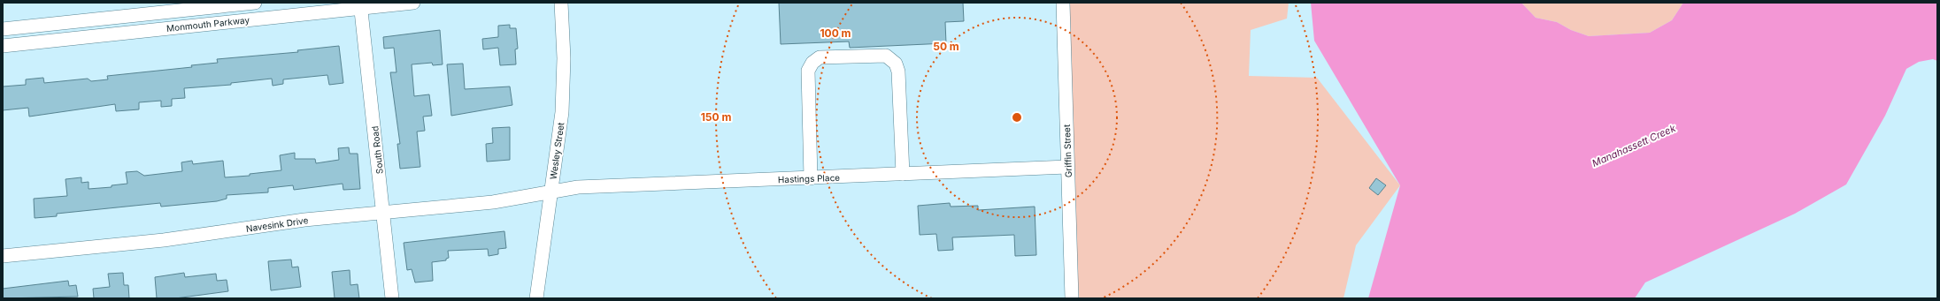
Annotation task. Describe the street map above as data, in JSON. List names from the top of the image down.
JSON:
{
  "streets": {
    "street": [
      "Monmouth Parkway",
      "South Road",
      "Wesley Street",
      "Griffin Street",
      "Hastings Place",
      "Navesink Drive"
    ]
  },
  "crossings": [
    ["Monmouth Parkway", "South Road"],
    ["South Road", "Navesink Drive"],
    ["Wesley Street", "Hastings Place"],
    ["Wesley Street", "Navesink Drive"],
    ["Griffin Street", "Hastings Place"],
    ["Hastings Place", "Navesink Drive"]
  ],
  "water": ["Manahassett Creek"],
  "rings": ["100 m", "50 m", "150 m"]
}
